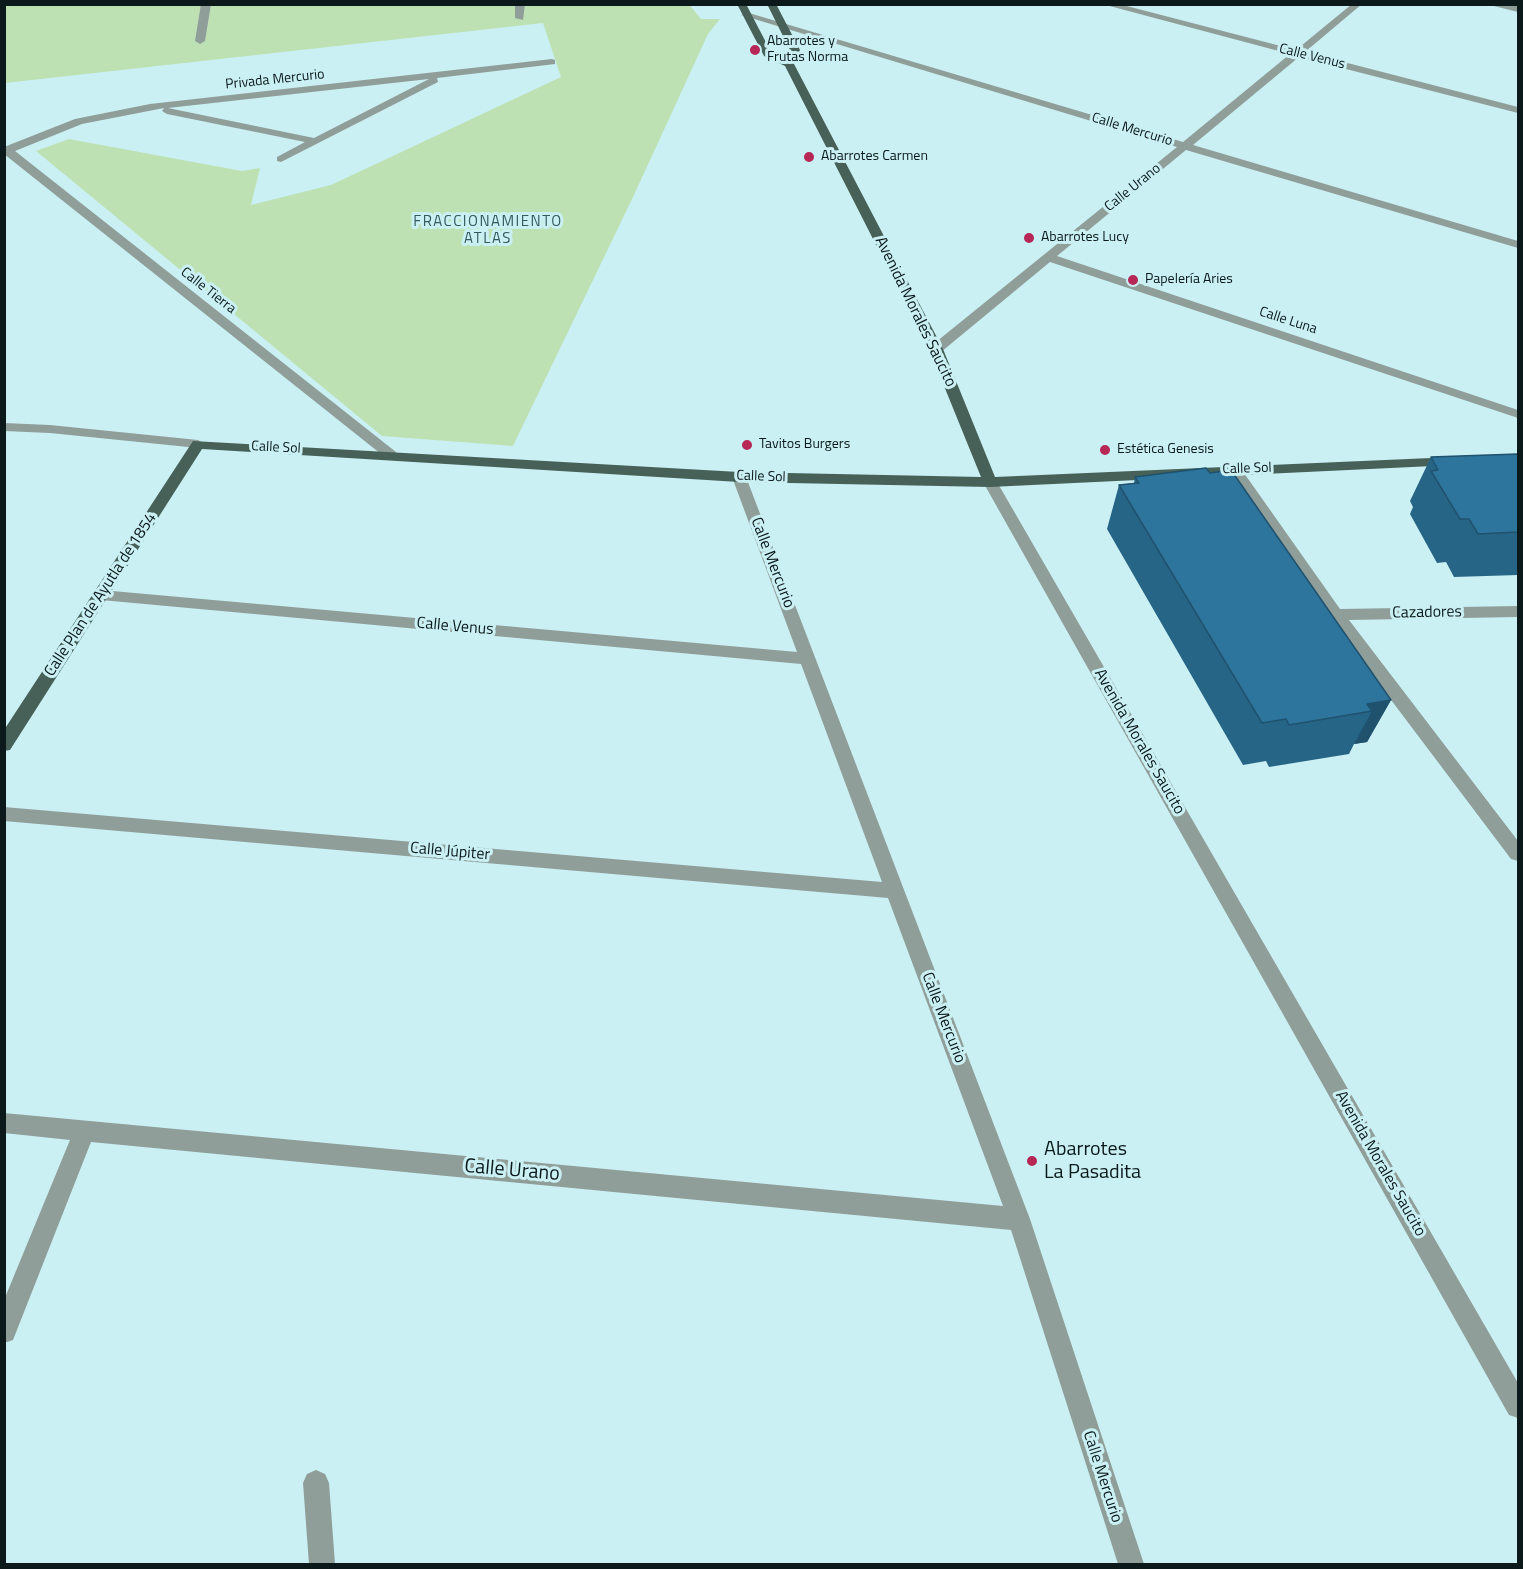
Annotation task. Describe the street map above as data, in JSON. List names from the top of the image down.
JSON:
{
  "streets": {
    "main road": ["Avenida Morales Saucito", "Calle Sol", "Calle Plan de Ayutla de 1854"],
    "street": [
      "Calle Venus",
      "Privada Mercurio",
      "Calle Mercurio",
      "Calle Urano",
      "Calle Tierra",
      "Calle Luna",
      "Cazadores",
      "Calle Júpiter"
    ]
  },
  "crossings": [
    ["Calle Venus", "Calle Mercurio"],
    ["Calle Venus", "Calle Urano"],
    ["Calle Venus", "Calle Plan de Ayutla de 1854"],
    ["Privada Mercurio", "Calle Tierra"],
    ["Calle Mercurio", "Calle Urano"],
    ["Calle Mercurio", "Avenida Morales Saucito"],
    ["Calle Mercurio", "Calle Sol"],
    ["Calle Mercurio", "Calle Júpiter"],
    ["Calle Urano", "Avenida Morales Saucito"],
    ["Calle Urano", "Calle Luna"],
    ["Calle Tierra", "Calle Sol"],
    ["Avenida Morales Saucito", "Calle Sol"],
    ["Calle Sol", "Calle Plan de Ayutla de 1854"]
  ],
  "districts": ["FRACCIONAMIENTO ATLAS"],
  "places": [
    "Abarrotes y Frutas Norma",
    "Abarrotes Carmen",
    "Abarrotes Lucy",
    "Papelería Aries",
    "Tavitos Burgers",
    "Estética Genesis",
    "Abarrotes La Pasadita"
  ]
}
